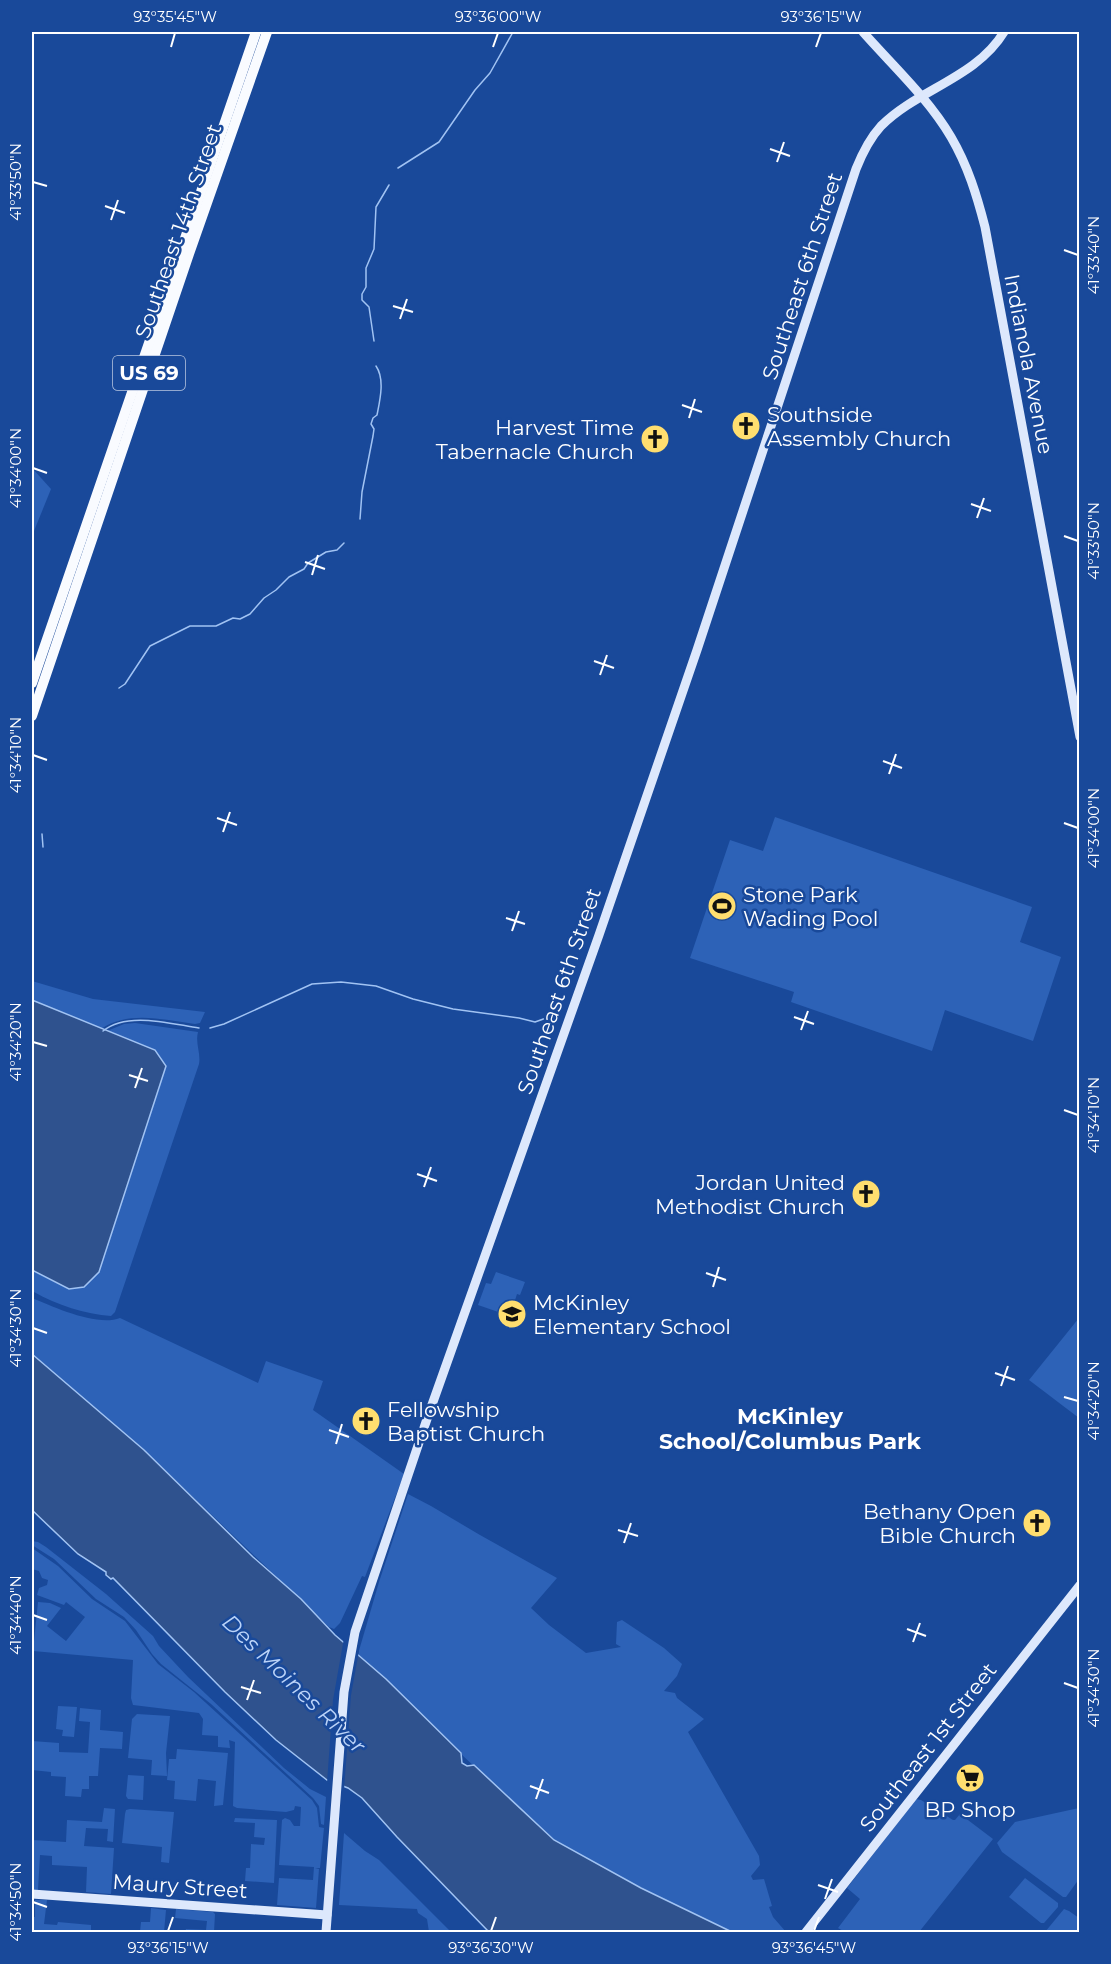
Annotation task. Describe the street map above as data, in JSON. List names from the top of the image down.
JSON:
{
  "streets": {
    "main road": [
      "Southeast 14th Street",
      "Southeast 6th Street",
      "Indianola Avenue",
      "US 69",
      "Southeast 1st Street",
      "Maury Street"
    ]
  },
  "crossings": [
    ["Southeast 6th Street", "Indianola Avenue"],
    ["Southeast 6th Street", "Maury Street"]
  ],
  "districts": ["McKinley School/Columbus Park"],
  "water": ["Des Moines River"],
  "places": {
    "church": [
      "Southside Assembly Church",
      "Harvest Time Tabernacle Church",
      "Jordan United Methodist Church",
      "Fellowship Baptist Church",
      "Bethany Open Bible Church"
    ],
    "sports": ["Stone Park Wading Pool"],
    "school or university": ["McKinley Elementary School"],
    "supermarket": ["BP Shop"]
  },
  "coordinates": [
    "93°35'45\"W",
    "93°36'00\"W",
    "93°36'15\"W",
    "41°33'50\"N",
    "41°33'40\"N",
    "41°34'00\"N",
    "41°34'10\"N",
    "41°34'20\"N",
    "41°34'30\"N",
    "41°34'40\"N",
    "41°34'50\"N",
    "93°36'30\"W",
    "93°36'45\"W"
  ]
}
